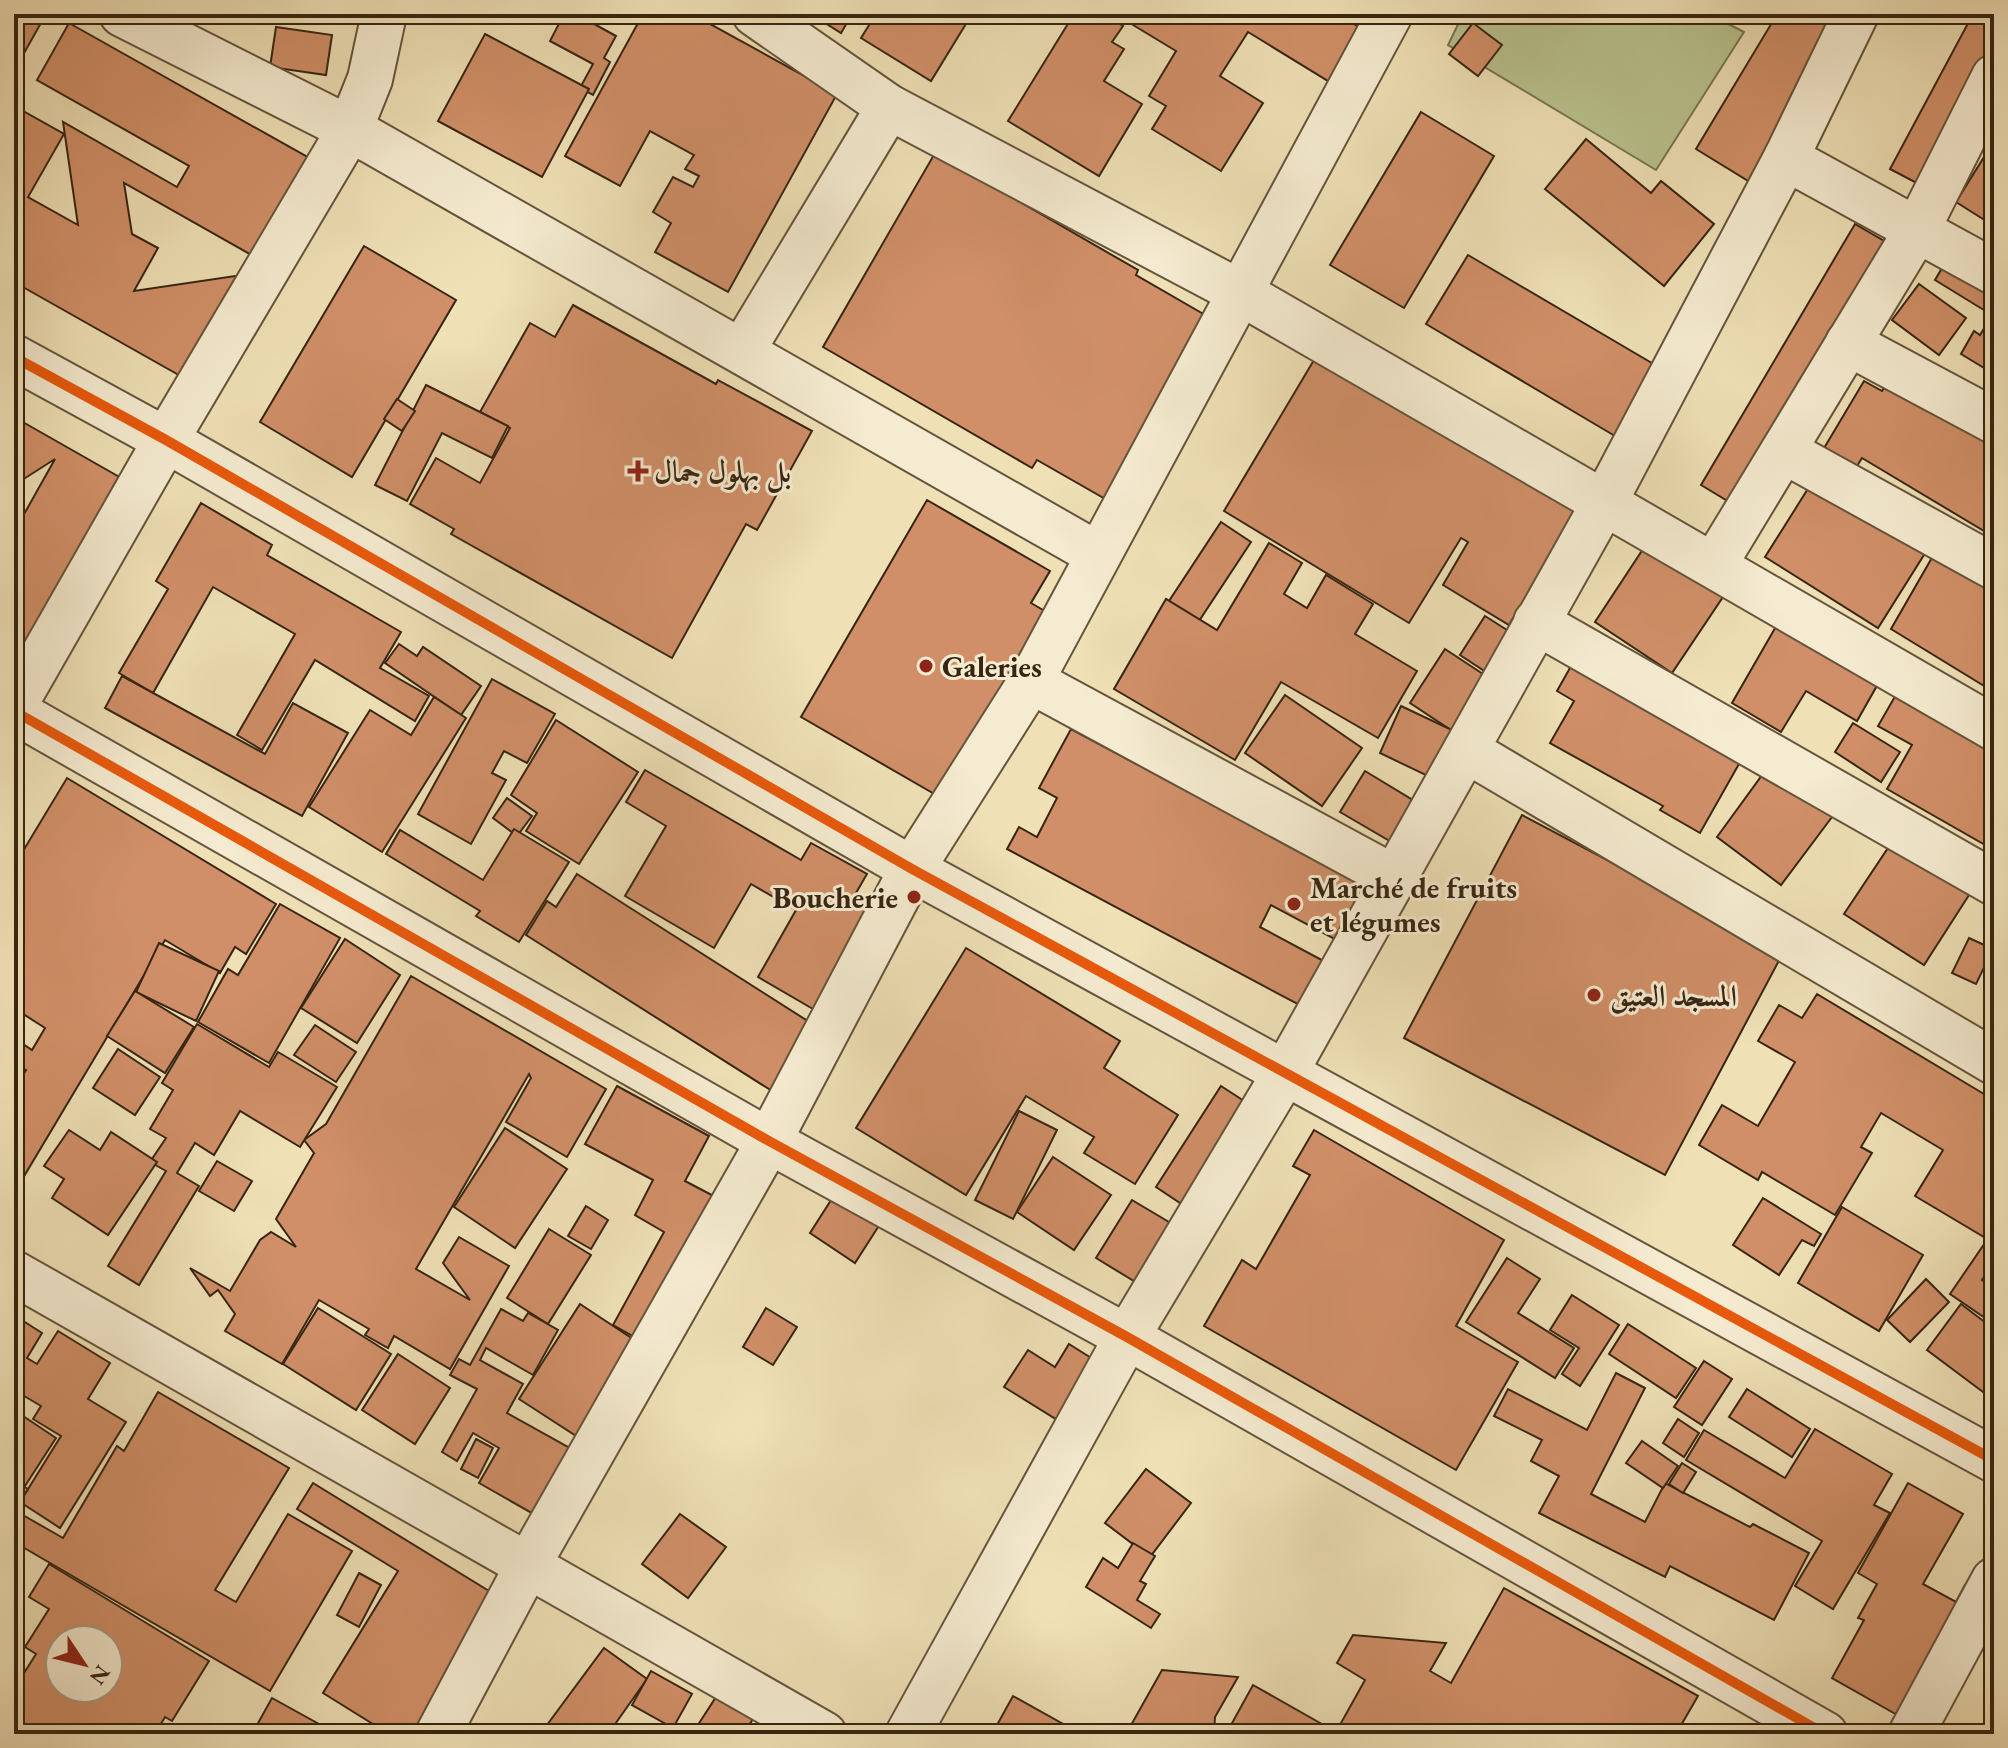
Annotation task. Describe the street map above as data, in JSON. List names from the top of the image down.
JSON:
{
  "places": {
    "health": ["بل بهلول جمال"],
    "other": [
      "Galeries",
      "Boucherie",
      "Marché de fruits et légumes",
      "المسجد العتيق"
    ]
  },
  "north": "bottom right"
}
